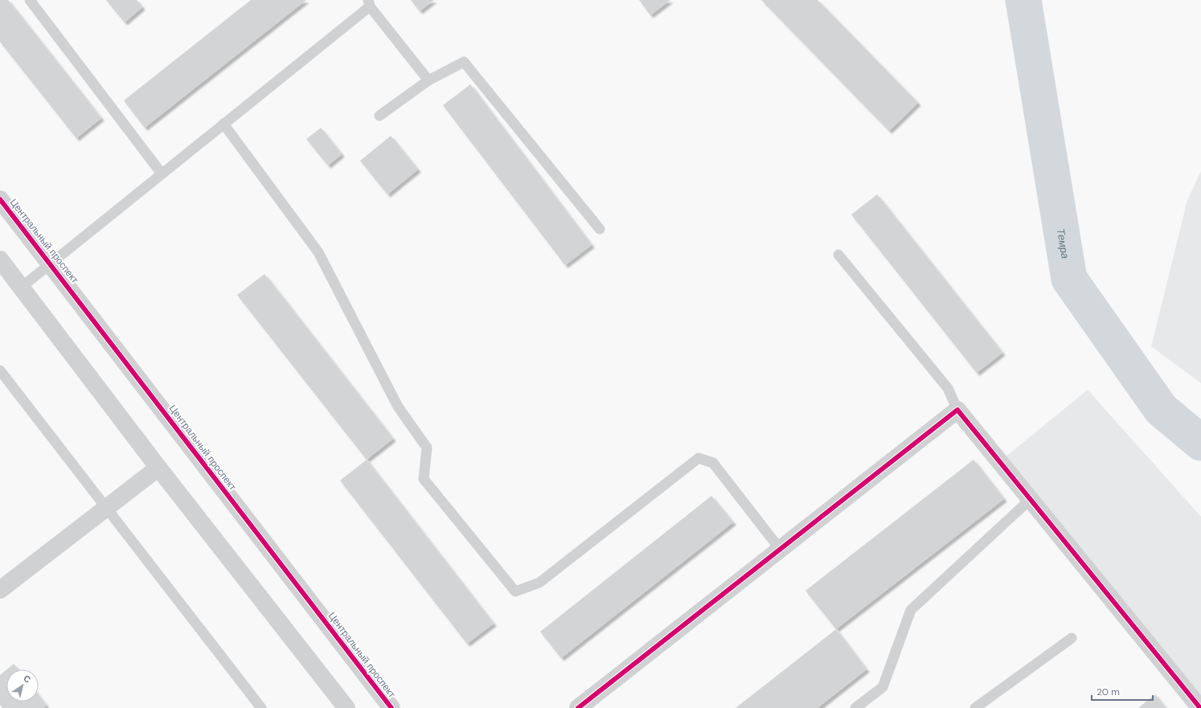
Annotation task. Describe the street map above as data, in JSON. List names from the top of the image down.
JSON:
{
  "streets": {
    "street": ["Центральный проспект"]
  },
  "water": ["Темра"],
  "scale_bar": "20 m",
  "north": "top right"
}
